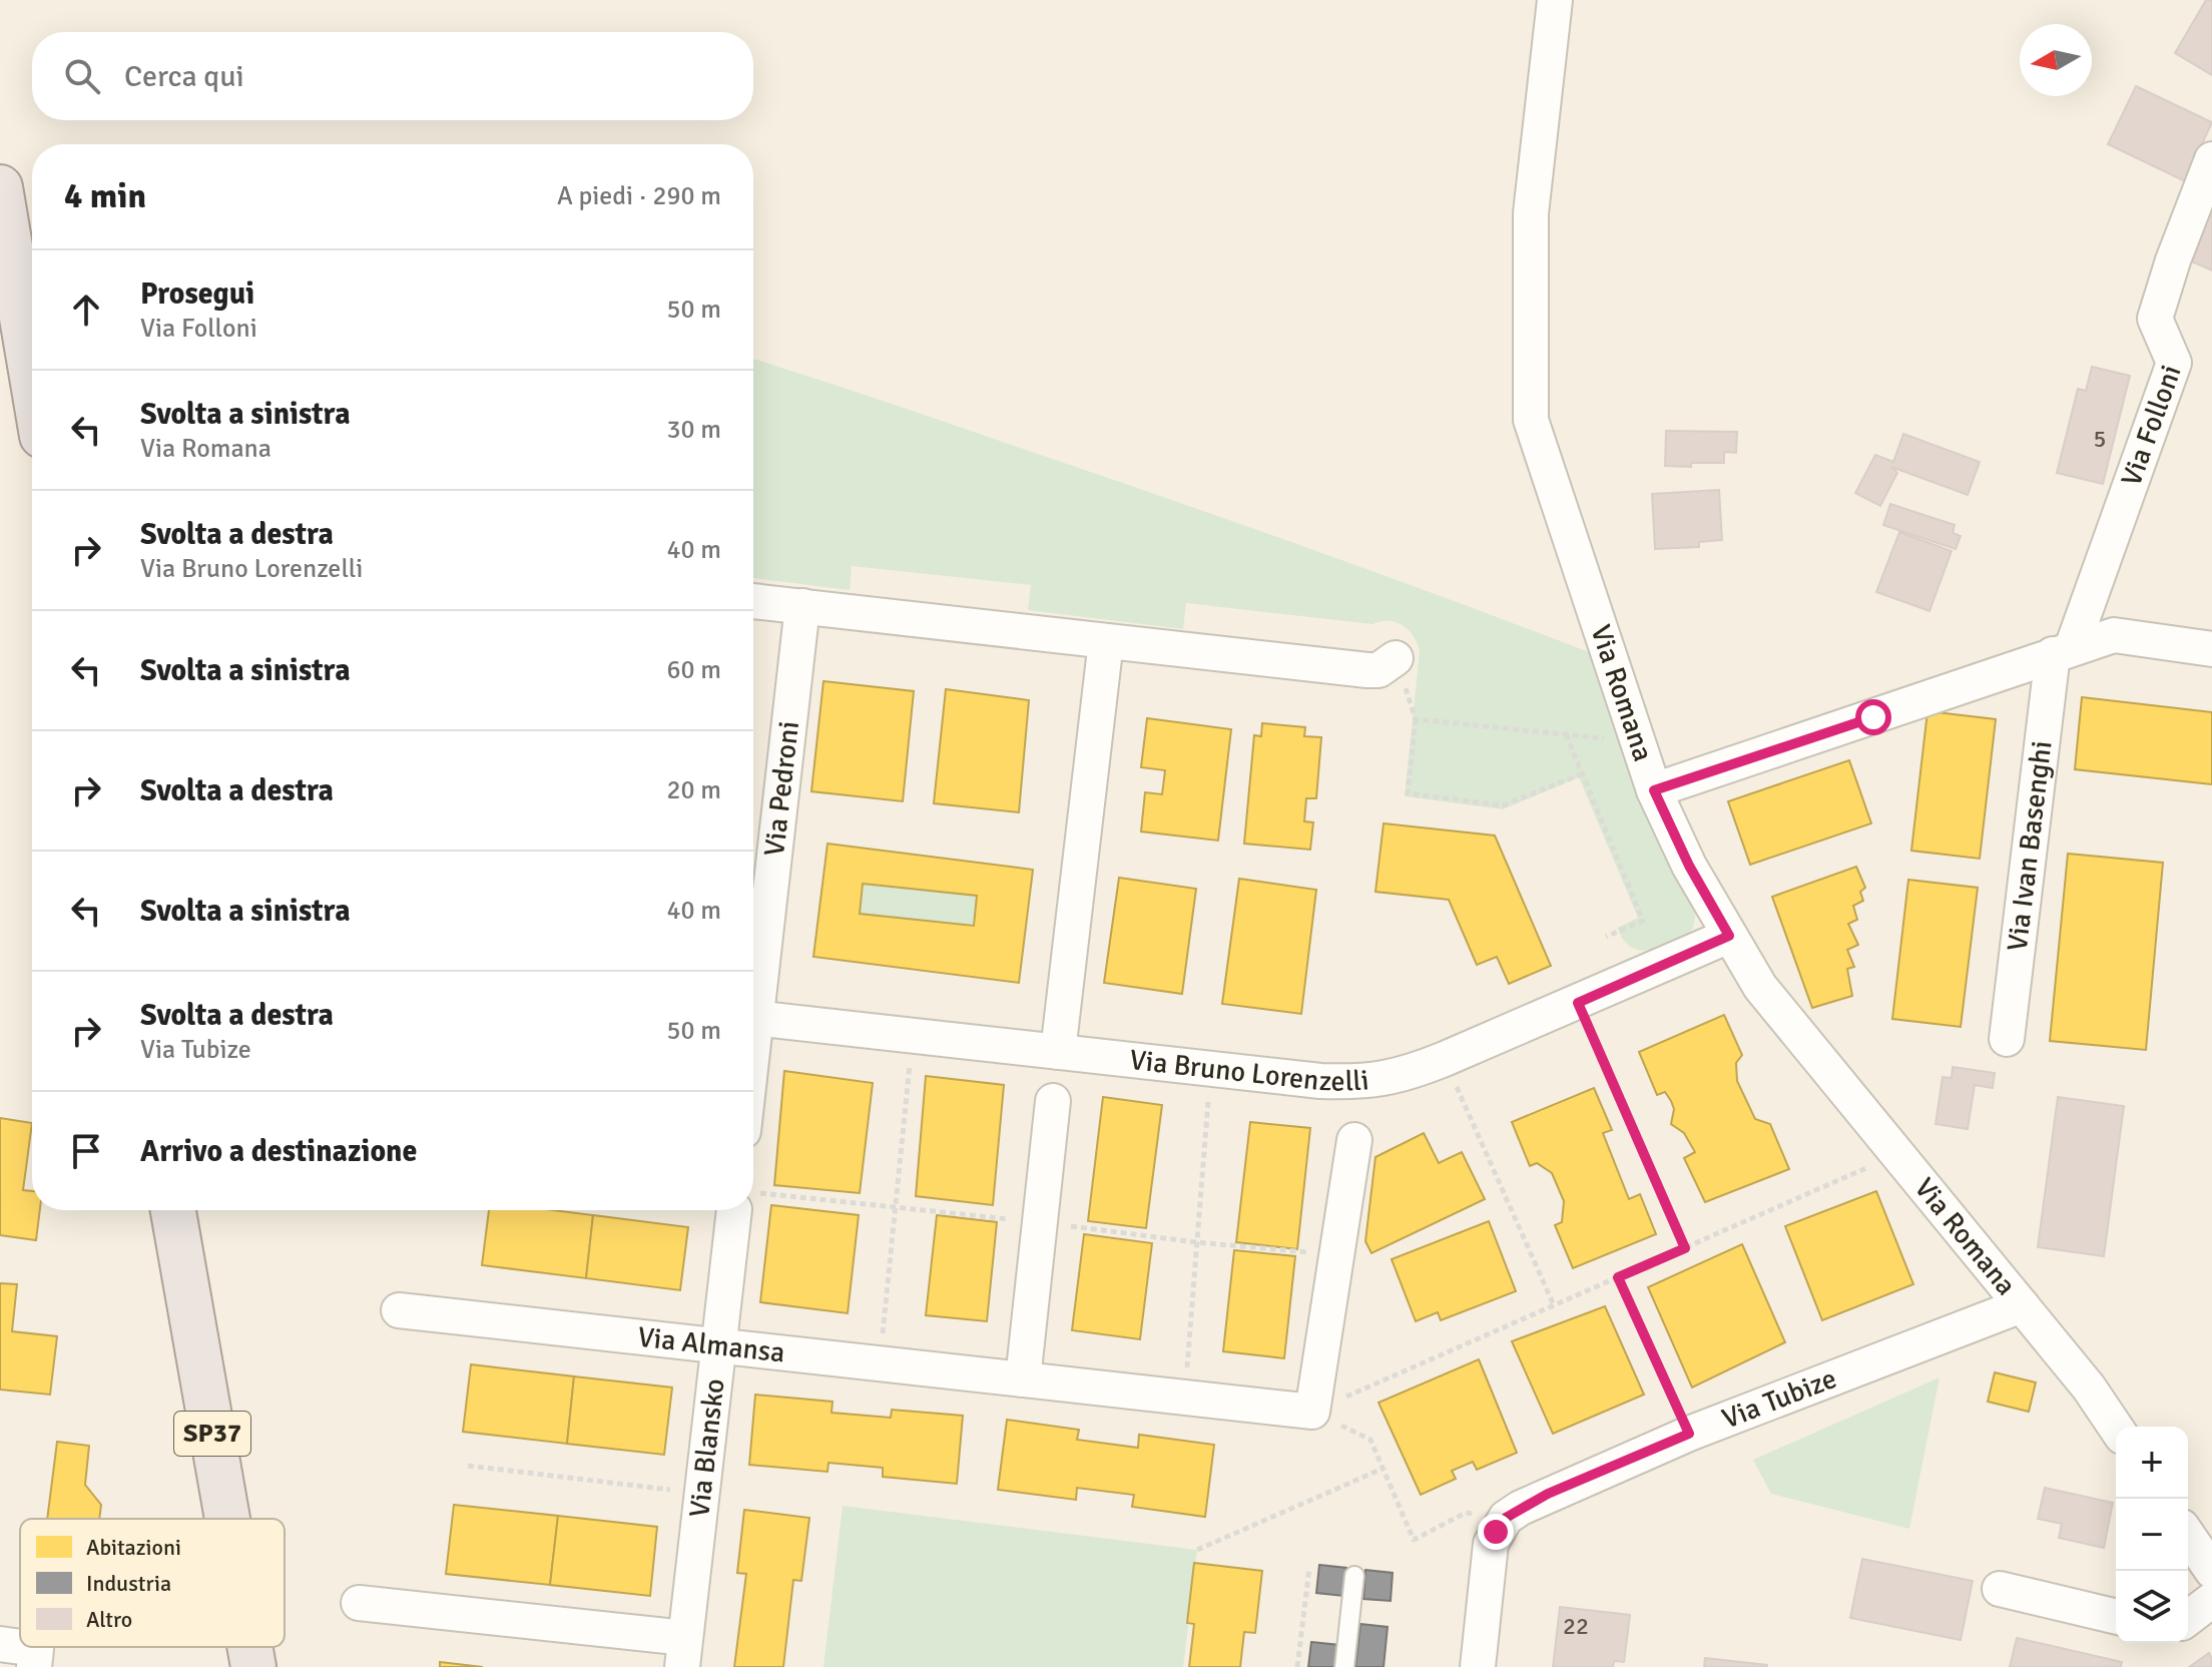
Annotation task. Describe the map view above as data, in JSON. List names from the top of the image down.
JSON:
{
  "streets": {
    "main road": ["SP37"],
    "street": [
      "Via Folloni",
      "Via Romana",
      "Via Pedroni",
      "Via Ivan Basenghi",
      "Via Bruno Lorenzelli",
      "Via Almansa",
      "Via Tubize",
      "Via Blansko"
    ]
  },
  "crossings": [
    ["Via Folloni", "Via Ivan Basenghi"],
    ["Via Romana", "Via Bruno Lorenzelli"],
    ["Via Romana", "Via Tubize"],
    ["Via Almansa", "Via Blansko"]
  ],
  "house_numbers": ["5", "22"],
  "legend": ["Abitazioni", "Industria", "Altro"],
  "north": "left",
  "page": {
    "search": "Cerca qui",
    "heading": ["4 min", "A piedi · 290 m"],
    "list": [
      ["Prosegui", "Via Folloni", "50 m"],
      ["Svolta a sinistra", "Via Romana", "30 m"],
      ["Svolta a destra", "Via Bruno Lorenzelli", "40 m"],
      ["Svolta a sinistra", "60 m"],
      ["Svolta a destra", "20 m"],
      ["Svolta a sinistra", "40 m"],
      ["Svolta a destra", "Via Tubize", "50 m"],
      "Arrivo a destinazione"
    ],
    "map_buttons": ["+", "−"]
  }
}
